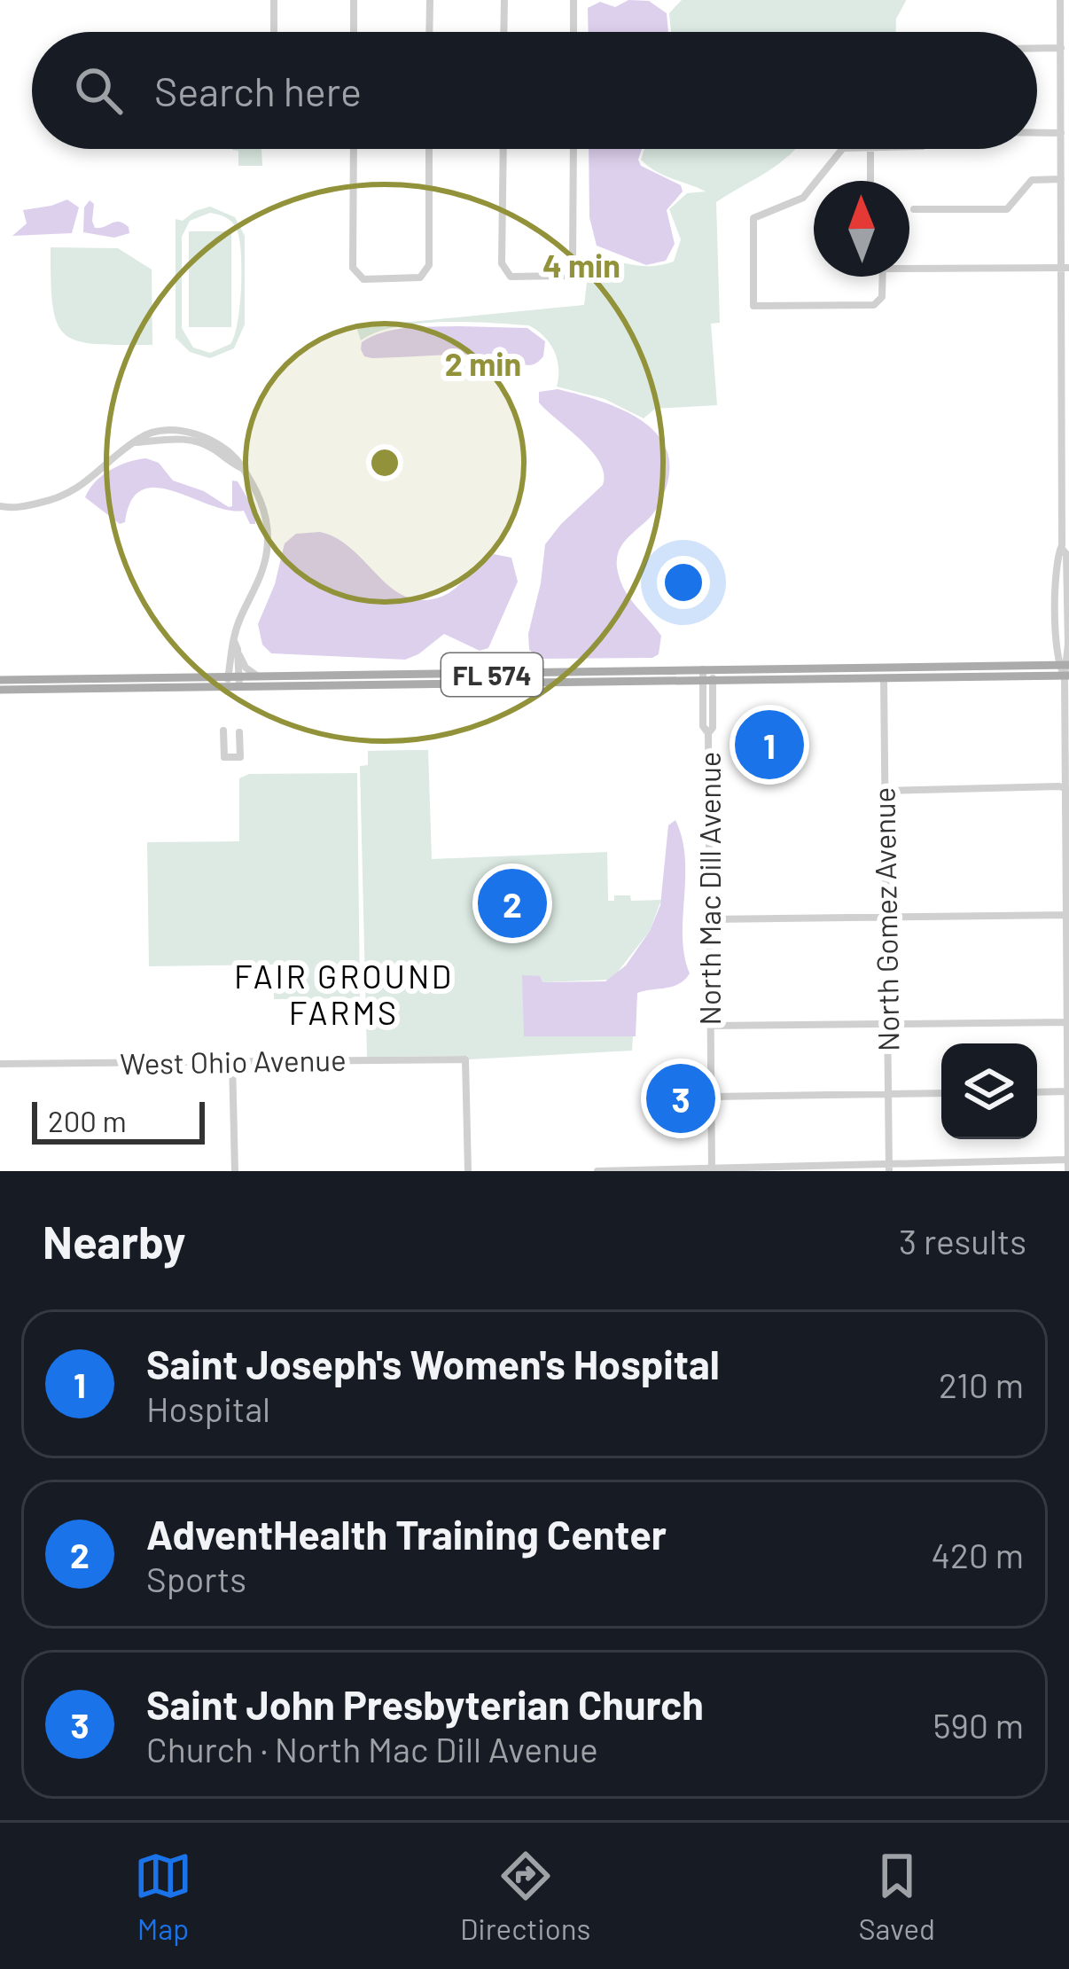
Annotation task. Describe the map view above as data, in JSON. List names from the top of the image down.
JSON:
{
  "streets": {
    "main road": ["FL 574"],
    "street": ["North Mac Dill Avenue", "North Gomez Avenue", "West Ohio Avenue"]
  },
  "crossings": [
    ["FL 574", "North Mac Dill Avenue"],
    ["FL 574", "North Gomez Avenue"]
  ],
  "districts": ["FAIR GROUND FARMS"],
  "scale_bar": "200 m",
  "north": "top",
  "page": {
    "search": "Search here",
    "pins": ["1", "2", "3"],
    "scale": "200 m",
    "heading": ["Nearby", "3 results"],
    "list": [
      {
        "mark": "1",
        "name": "Saint Joseph's Women's Hospital",
        "note": "Hospital",
        "value": "210 m"
      },
      {
        "mark": "2",
        "name": "AdventHealth Training Center",
        "note": "Sports",
        "value": "420 m"
      },
      {
        "mark": "3",
        "name": "Saint John Presbyterian Church",
        "note": "Church · North Mac Dill Avenue",
        "value": "590 m"
      }
    ],
    "nav": ["Map", "Directions", "Saved"]
  },
  "rings": ["4 min", "2 min"]
}
